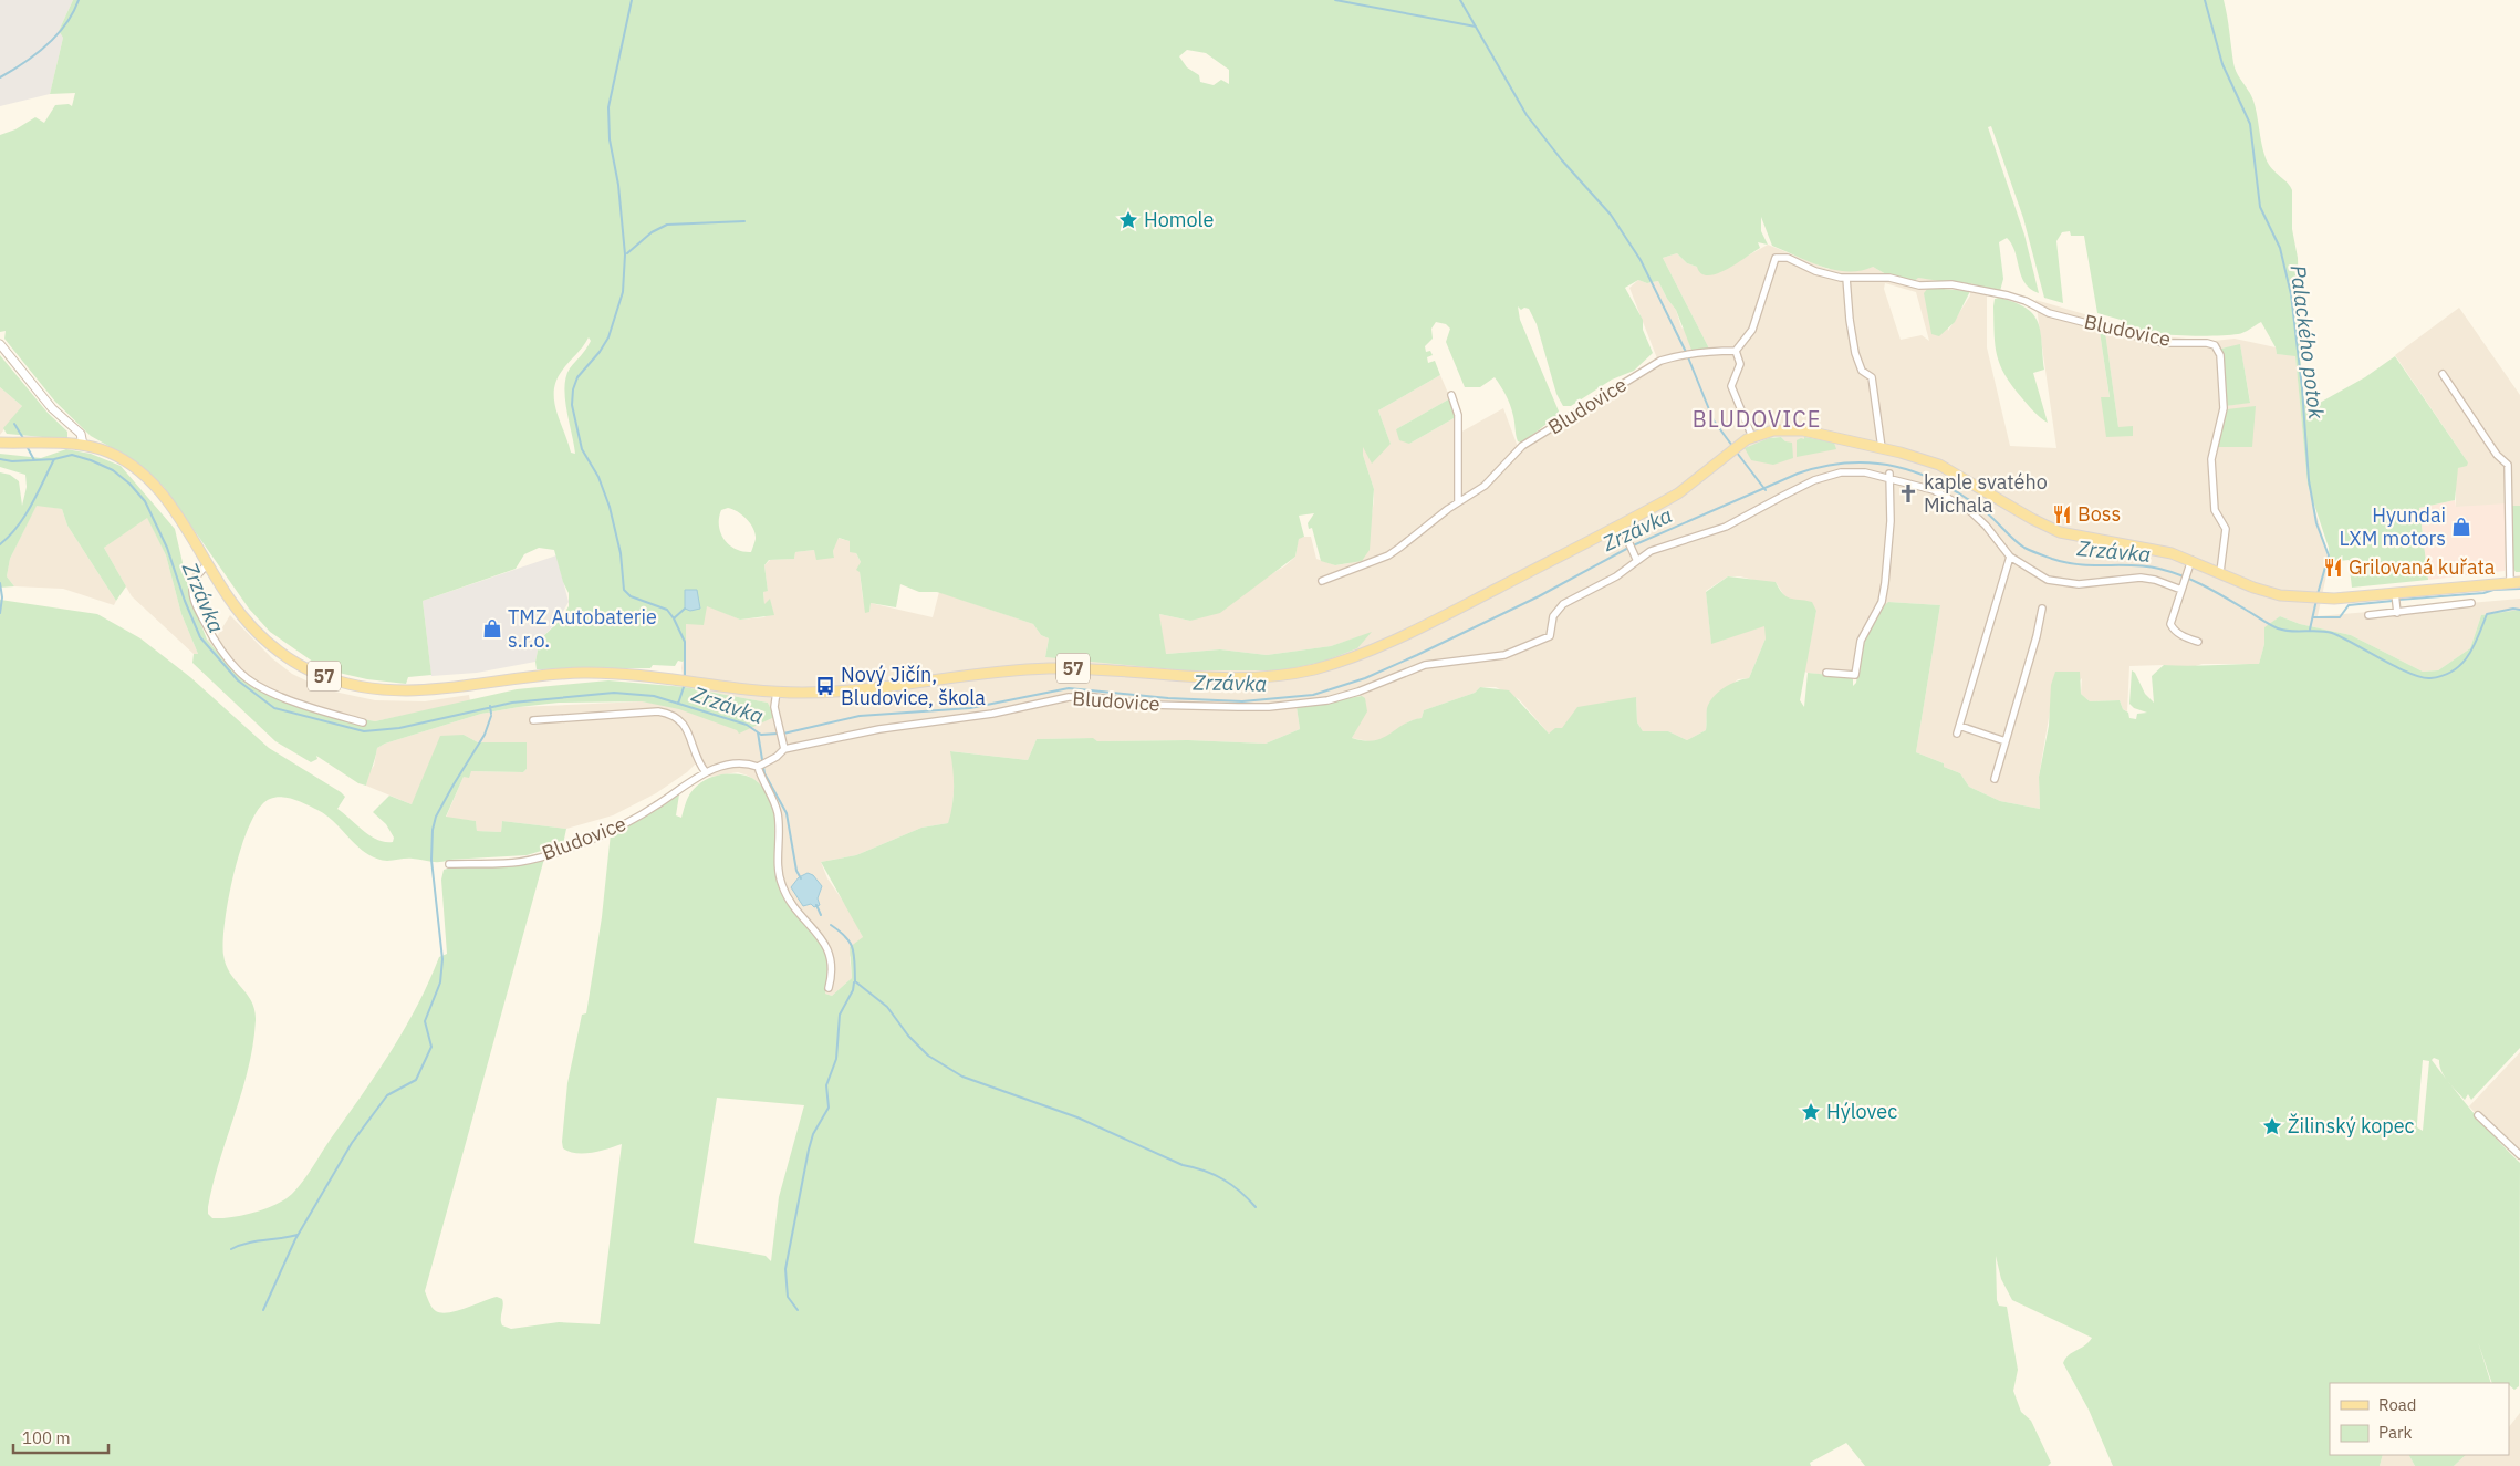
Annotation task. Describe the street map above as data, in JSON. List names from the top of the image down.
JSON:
{
  "streets": {
    "main road": ["57"],
    "street": ["Bludovice"]
  },
  "crossings": [
    ["Bludovice", "57"]
  ],
  "districts": ["BLUDOVICE"],
  "water": ["Palackého potok", "Zrzávka"],
  "places": {
    "place": ["Homole", "Hýlovec", "Žilinský kopec"],
    "church": ["kaple svatého Michala"],
    "restaurant": ["Boss", "Grilovaná kuřata"],
    "shop": ["Hyundai LXM motors", "TMZ Autobaterie s.r.o."],
    "bus stop": ["Nový Jičín, Bludovice, škola"]
  },
  "legend": ["Road", "Park"],
  "scale_bar": "100 m"
}
